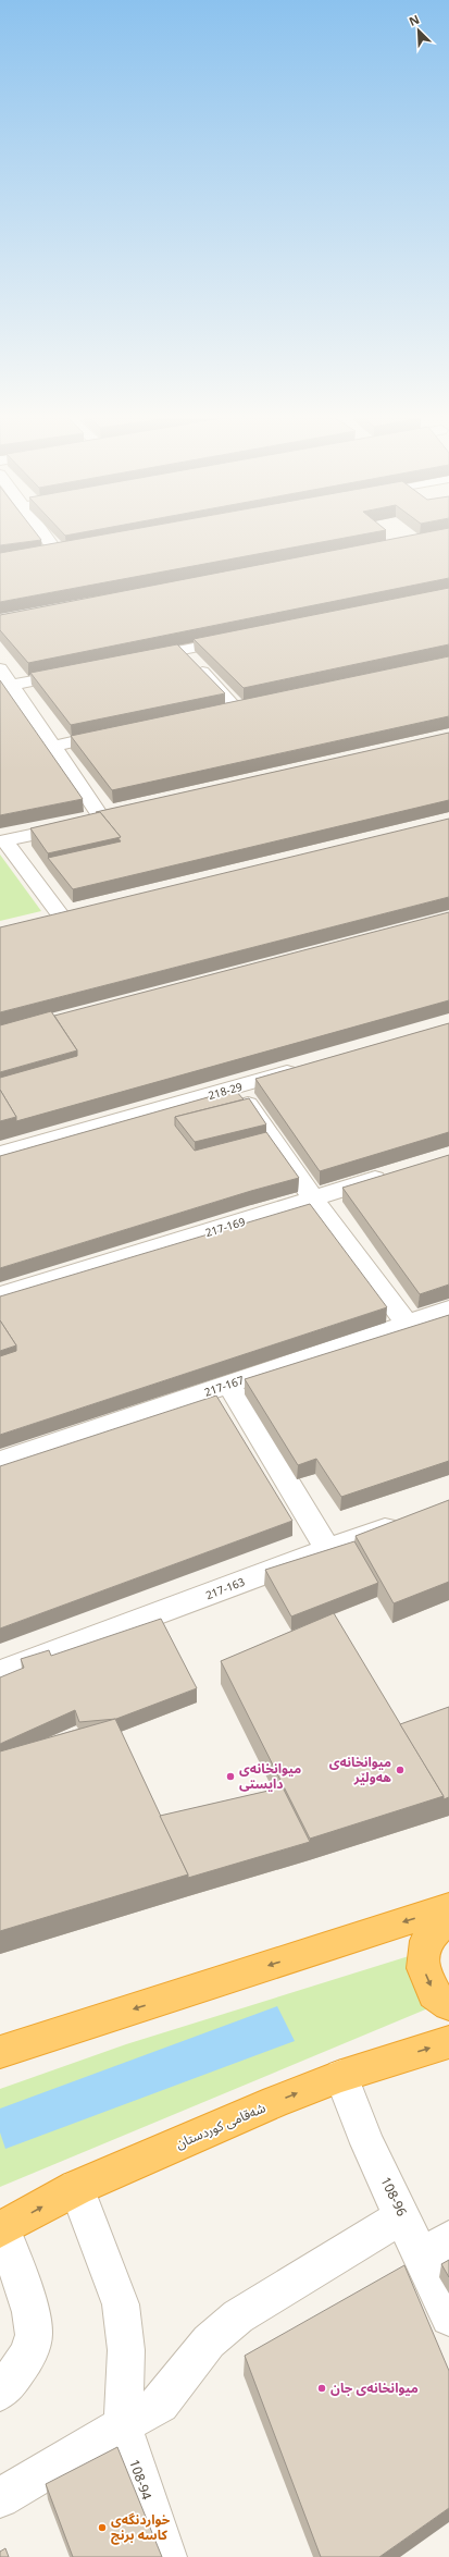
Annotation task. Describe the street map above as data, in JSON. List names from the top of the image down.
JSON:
{
  "streets": {
    "highway": ["شەقامی کوردستان"],
    "street": [
      "218-29",
      "217-169",
      "217-167",
      "217-163",
      "108-96",
      "108-94"
    ]
  },
  "crossings": [
    ["شەقامی کوردستان", "108-96"]
  ],
  "places": [
    "میوانخانەی هەولێر",
    "میوانخانەی دایستی",
    "میوانخانەی جان",
    "خواردنگەی کاسە برنج"
  ],
  "north": "top left"
}
